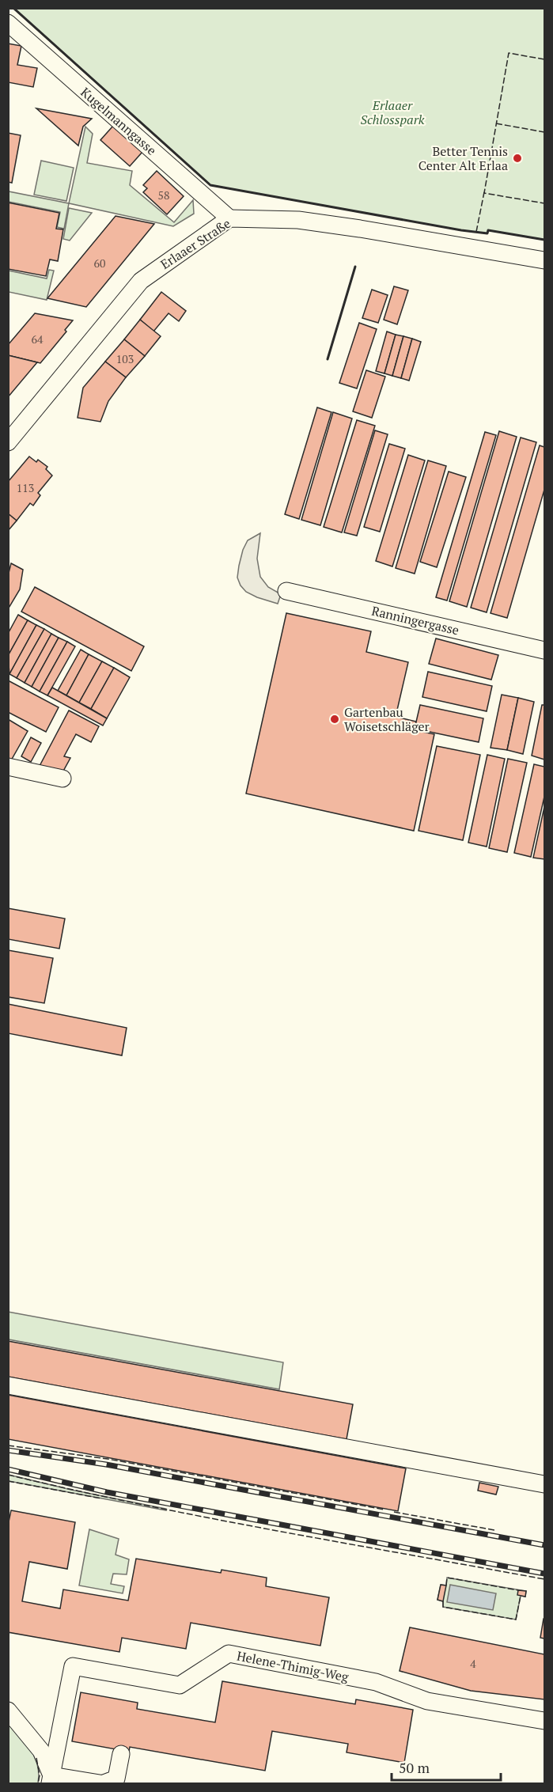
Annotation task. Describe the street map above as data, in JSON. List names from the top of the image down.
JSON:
{
  "streets": {
    "street": [
      "Kugelmanngasse",
      "Erlaaer Straße",
      "Ranningergasse",
      "Helene-Thimig-Weg"
    ]
  },
  "crossings": [
    ["Kugelmanngasse", "Erlaaer Straße"]
  ],
  "parks": ["Erlaaer Schlosspark"],
  "places": ["Better Tennis Center Alt Erlaa", "Gartenbau Woisetschläger"],
  "house_numbers": [
    "58",
    "60",
    "64",
    "103",
    "113",
    "4"
  ],
  "scale_bar": "50 m"
}
